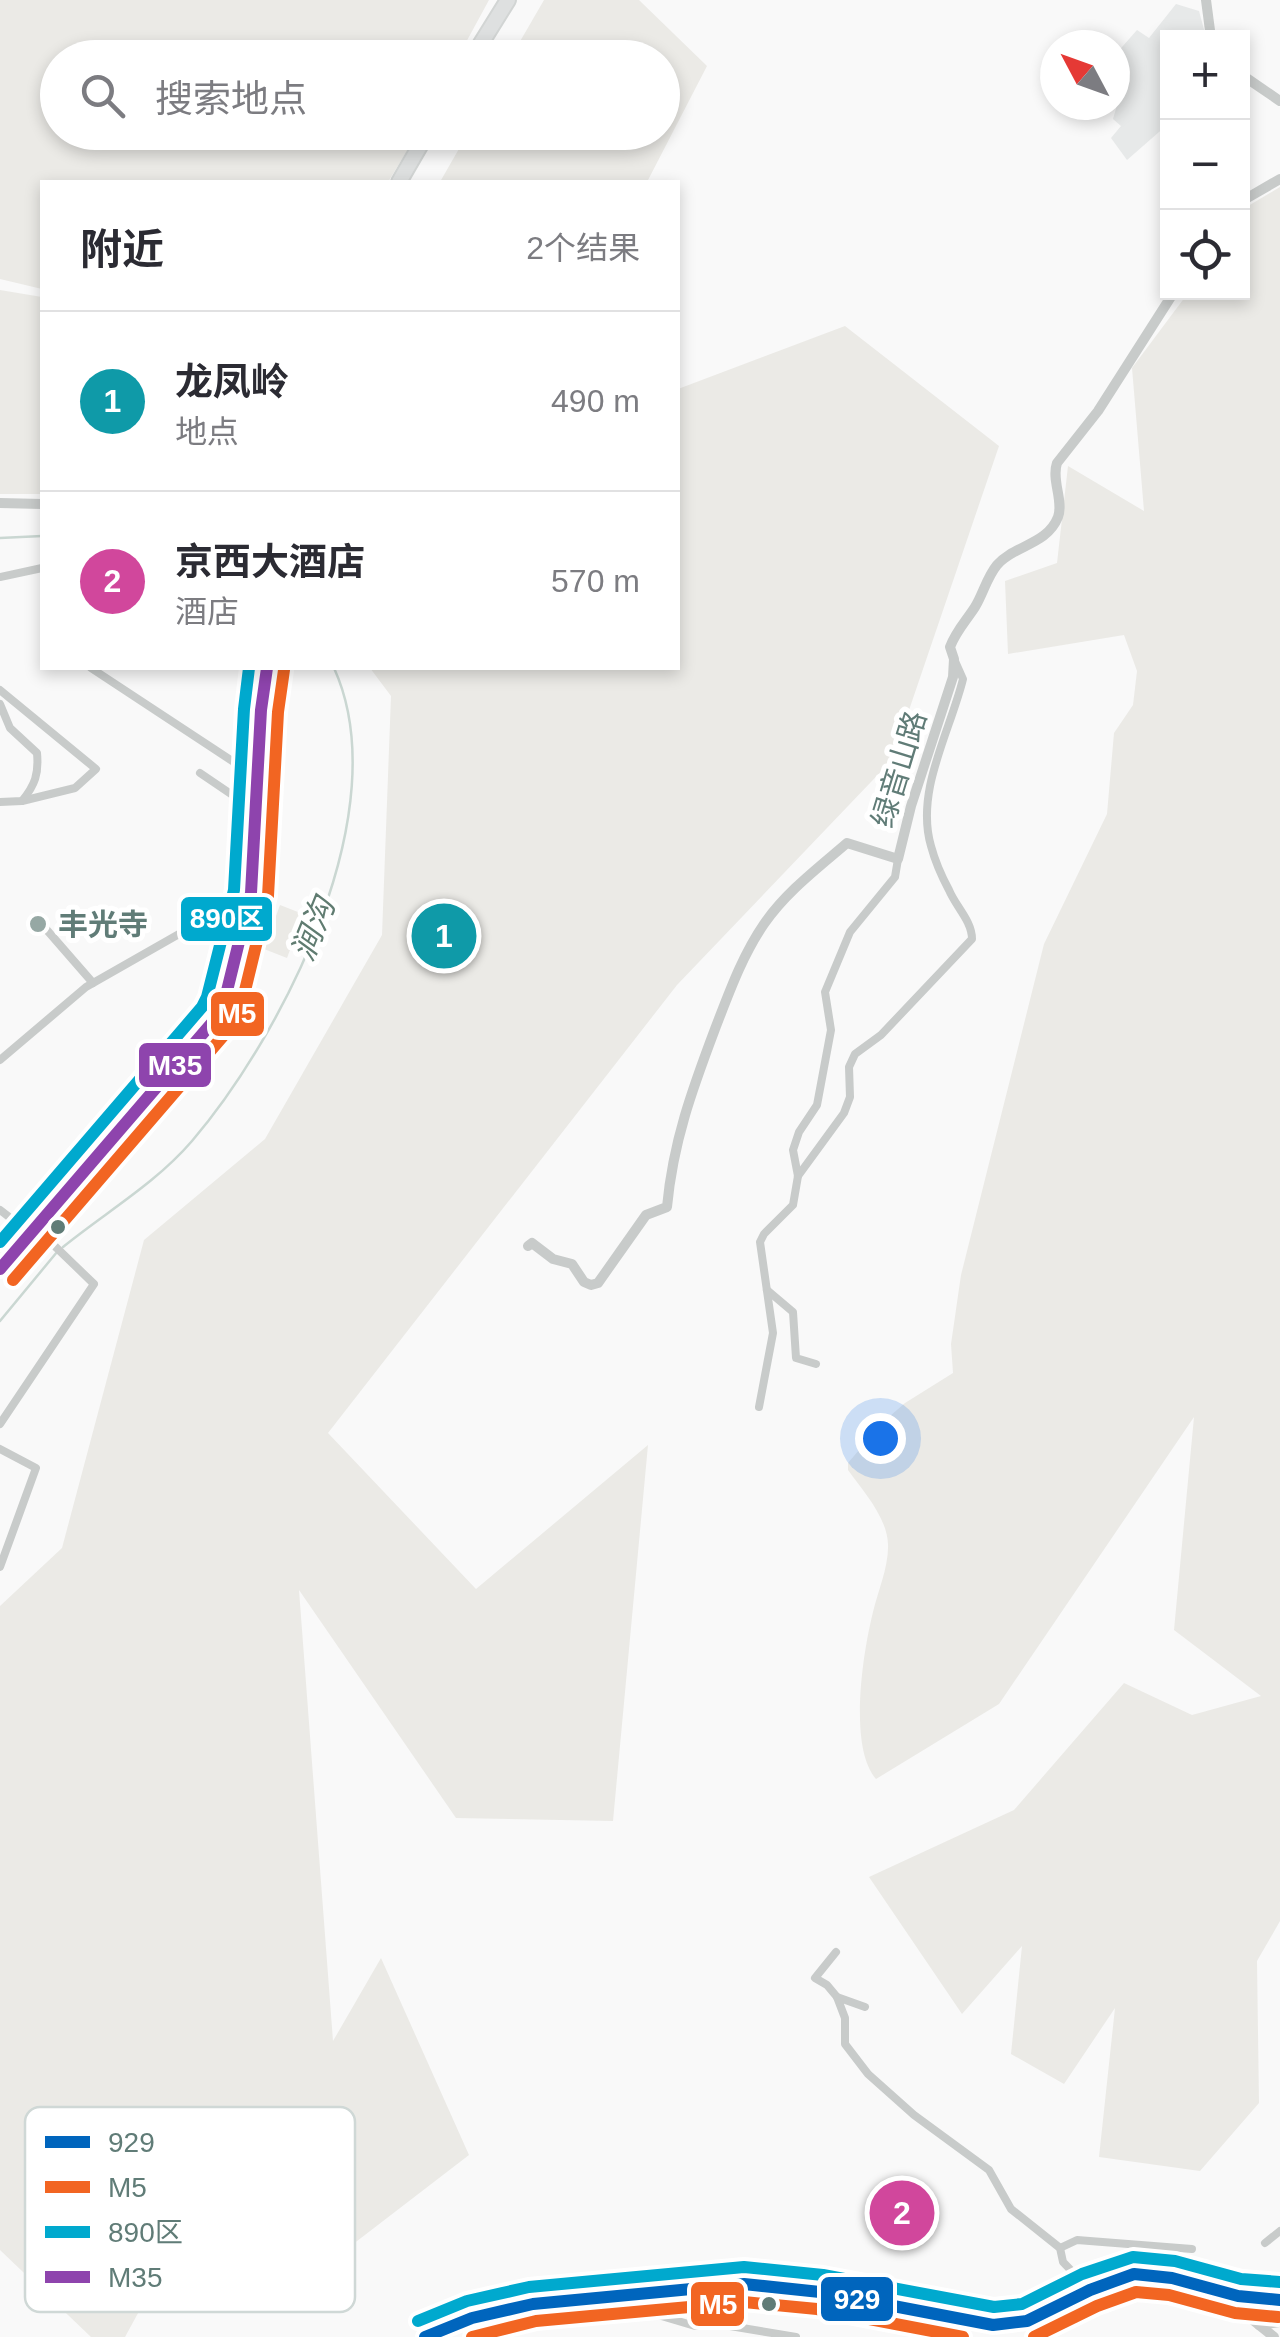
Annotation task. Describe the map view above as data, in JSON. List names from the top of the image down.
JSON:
{
  "streets": {
    "street": ["绿音山路"]
  },
  "water": ["涧沟"],
  "places": ["丰光寺"],
  "lines": [
    "transit line M5",
    "transit line 890区",
    "transit line M35",
    "transit line 929"
  ],
  "legend": [
    "929",
    "M5",
    "890区",
    "M35"
  ],
  "north": "top left",
  "page": {
    "map_buttons": ["+", "−"],
    "search": "搜索地点",
    "heading": ["附近", "2个结果"],
    "list": [
      {
        "mark": "1",
        "name": "龙凤岭",
        "note": "地点",
        "value": "490 m"
      },
      {
        "mark": "2",
        "name": "京西大酒店",
        "note": "酒店",
        "value": "570 m"
      }
    ],
    "pins": ["1", "2"]
  }
}
